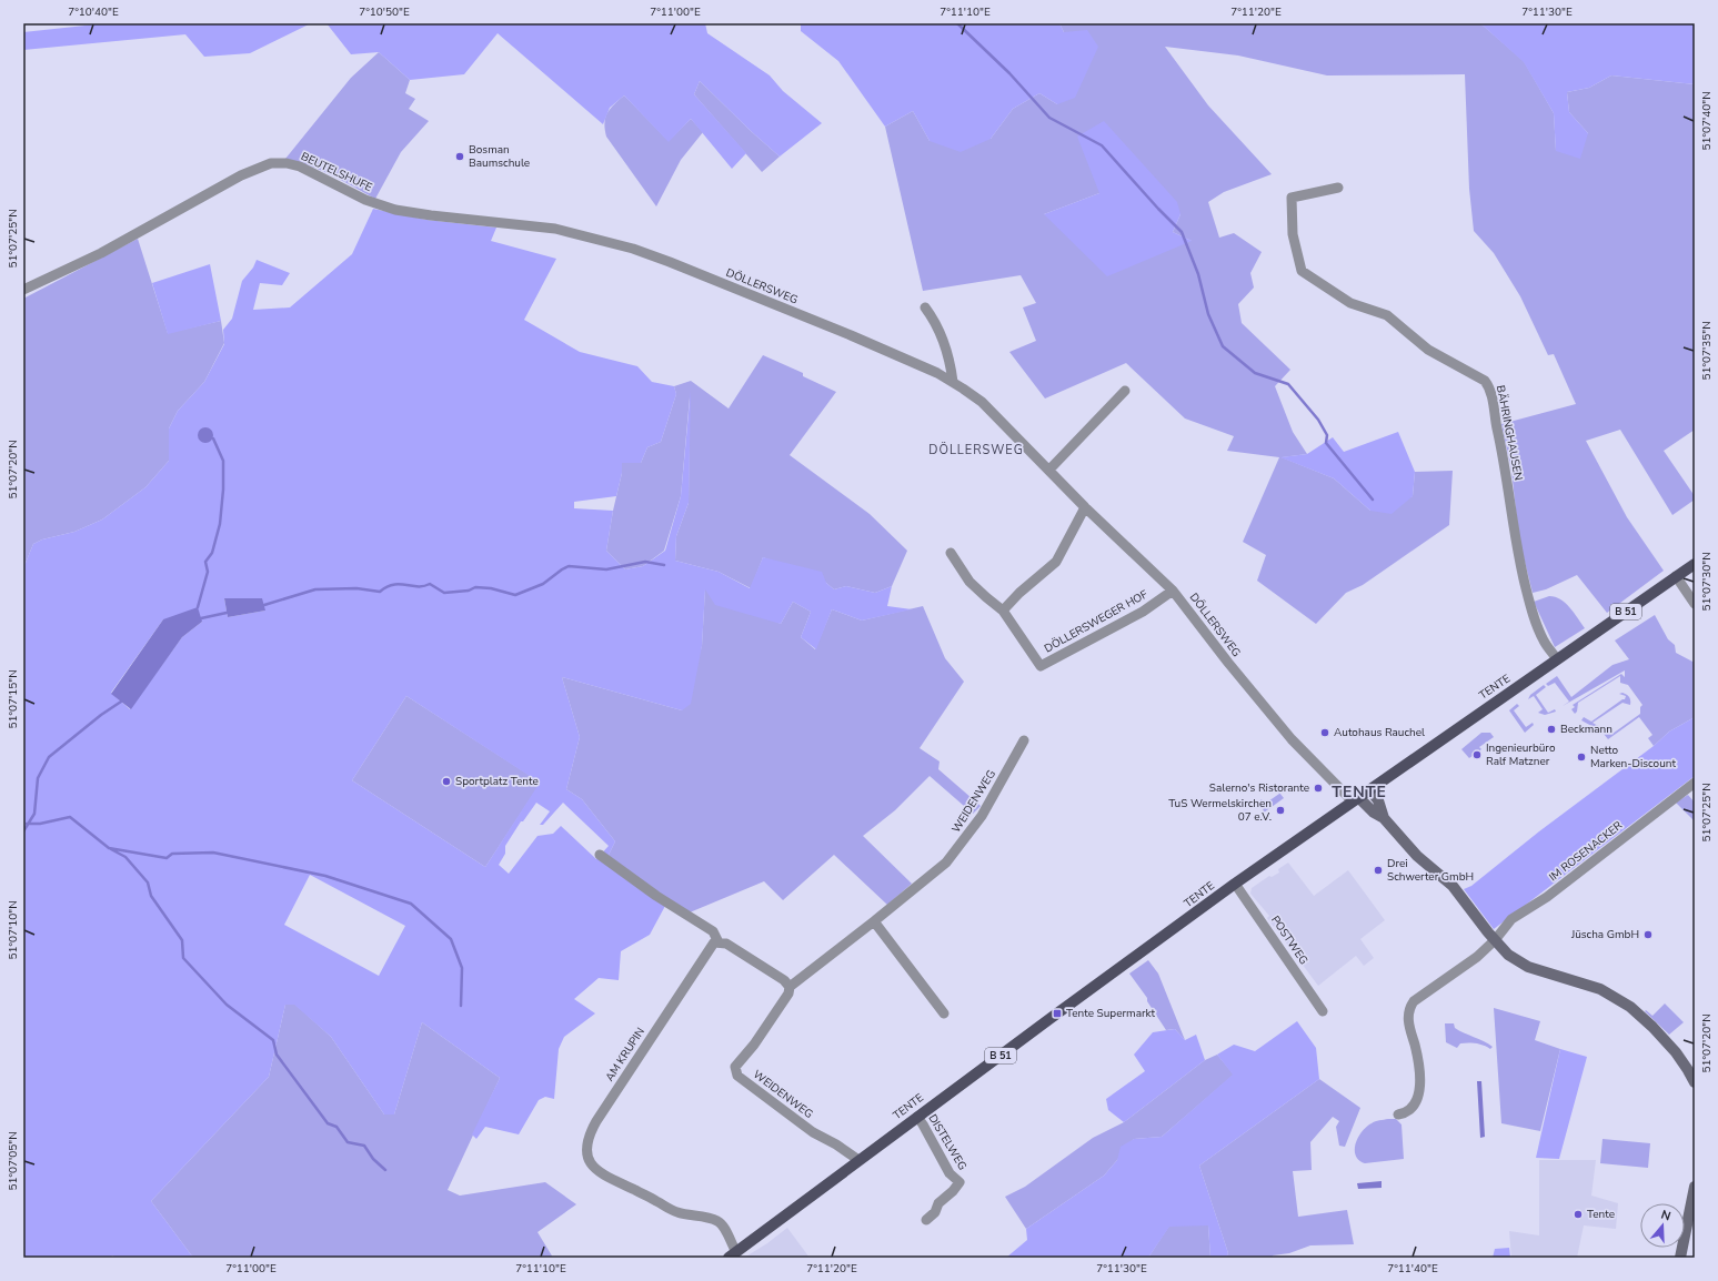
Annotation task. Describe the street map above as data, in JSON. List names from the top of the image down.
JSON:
{
  "streets": {
    "main road": ["B 51", "TENTE"],
    "street": [
      "BEUTELSHUFE",
      "DÖLLERSWEG",
      "BÄHRINGHAUSEN",
      "DÖLLERSWEGER HOF",
      "WEIDENWEG",
      "IM ROSENACKER",
      "POSTWEG",
      "AM KRUPIN",
      "DISTELWEG"
    ]
  },
  "crossings": [
    ["BEUTELSHUFE", "DÖLLERSWEG"],
    ["DÖLLERSWEG", "DÖLLERSWEGER HOF"],
    ["DÖLLERSWEG", "TENTE"],
    ["BÄHRINGHAUSEN", "TENTE"],
    ["TENTE", "WEIDENWEG"],
    ["TENTE", "POSTWEG"],
    ["TENTE", "AM KRUPIN"],
    ["TENTE", "DISTELWEG"]
  ],
  "districts": ["DÖLLERSWEG", "TENTE"],
  "places": {
    "other": [
      "Bosman Baumschule",
      "Beckmann",
      "Autohaus Rauchel",
      "Ingenieurbüro Ralf Matzner",
      "Netto Marken-Discount",
      "Sportplatz Tente",
      "Salerno's Ristorante",
      "TuS Wermelskirchen 07 e.V.",
      "Drei Schwerter GmbH",
      "Jüscha GmbH",
      "Tente"
    ],
    "transit": ["Tente Supermarkt"]
  },
  "north": "top",
  "coordinates": [
    "7°10'40\"E",
    "7°10'50\"E",
    "7°11'00\"E",
    "7°11'10\"E",
    "7°11'20\"E",
    "7°11'30\"E",
    "51°07'40\"N",
    "51°07'25\"N",
    "51°07'35\"N",
    "51°07'20\"N",
    "51°07'30\"N",
    "51°07'15\"N",
    "51°07'10\"N",
    "51°07'05\"N",
    "7°11'40\"E"
  ]
}
